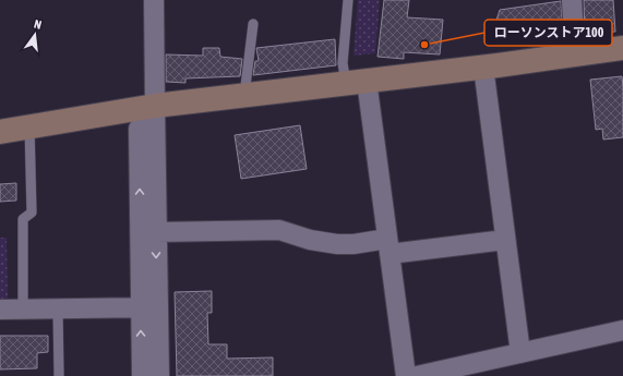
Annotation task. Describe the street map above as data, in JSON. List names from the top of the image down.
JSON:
{
  "places": ["ローソンストア100"],
  "north": "top"
}
